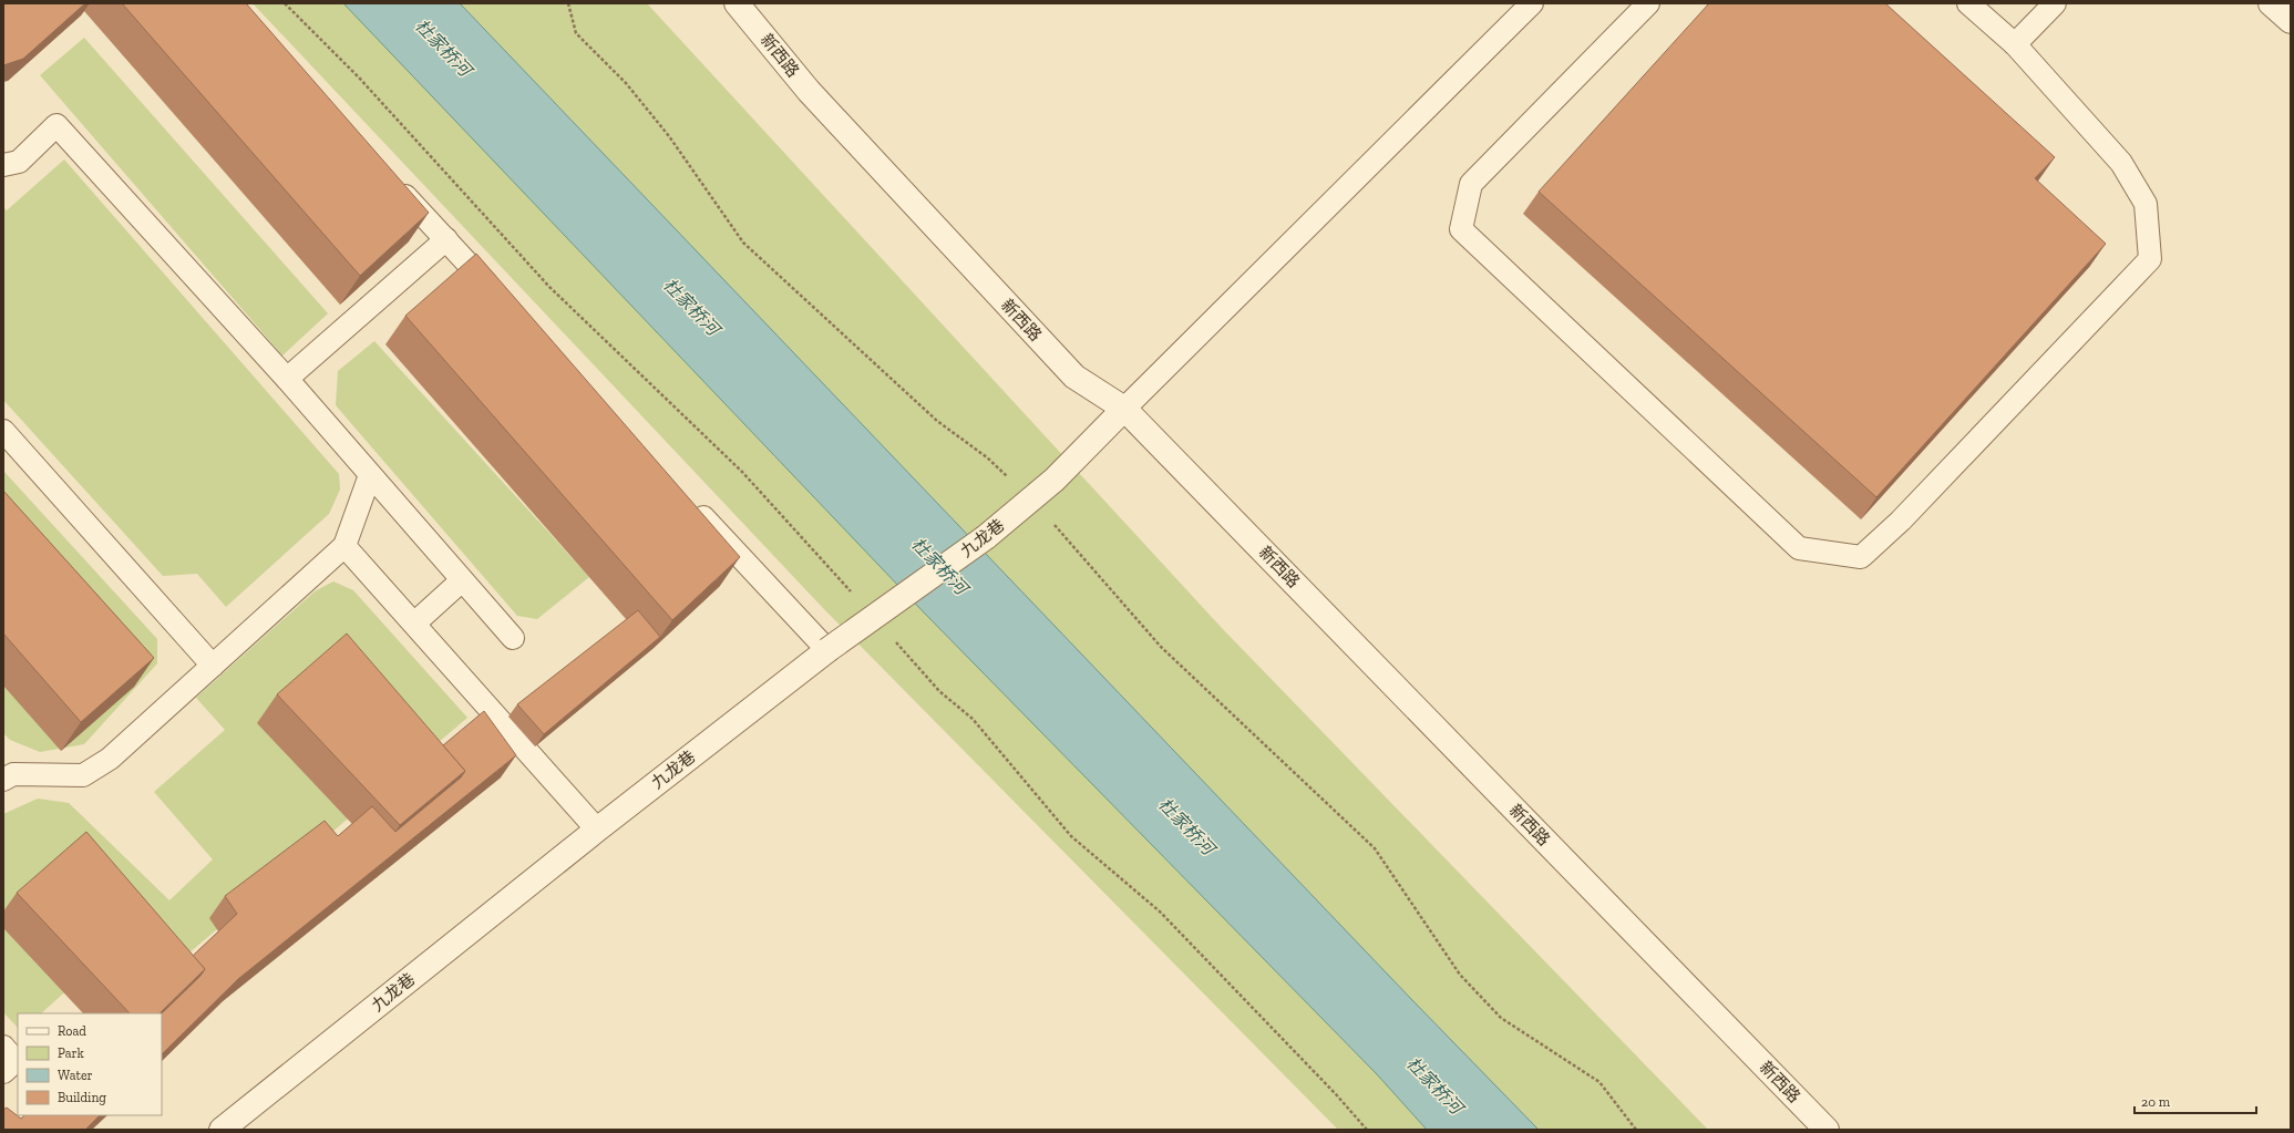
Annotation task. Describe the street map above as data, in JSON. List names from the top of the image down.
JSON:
{
  "streets": {
    "street": ["新西路", "九龙巷"]
  },
  "crossings": [
    ["新西路", "九龙巷"]
  ],
  "water": ["杜家桥河"],
  "legend": [
    "Road",
    "Park",
    "Water",
    "Building"
  ],
  "scale_bar": "20 m"
}
